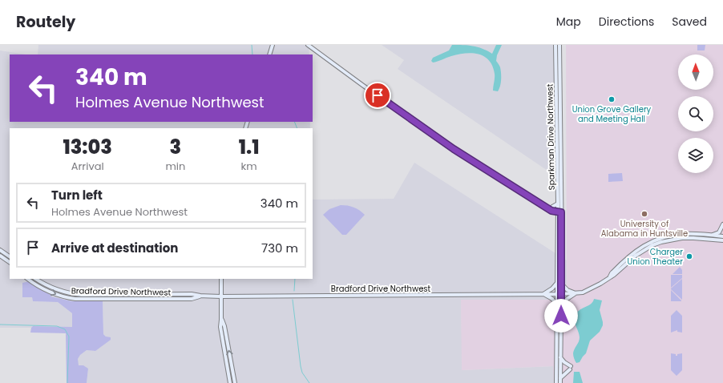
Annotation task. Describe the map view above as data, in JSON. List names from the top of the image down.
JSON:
{
  "streets": {
    "main road": ["Sparkman Drive Northwest", "Bradford Drive Northwest"]
  },
  "crossings": [
    ["Sparkman Drive Northwest", "Bradford Drive Northwest"]
  ],
  "places": ["Union Grove Gallery and Meeting Hall", "University of Alabama in Huntsville", "Charger Union Theater"],
  "north": "top",
  "page": {
    "header": "Routely",
    "nav": ["Map", "Directions", "Saved"],
    "turn": ["340 m", "Holmes Avenue Northwest"],
    "eta": [
      "13:03",
      "Arrival",
      "3",
      "min",
      "1.1",
      "km"
    ],
    "list": [
      {
        "name": "Turn left",
        "note": "Holmes Avenue Northwest",
        "value": "340 m"
      },
      {
        "name": "Arrive at destination",
        "value": "730 m"
      }
    ]
  }
}
